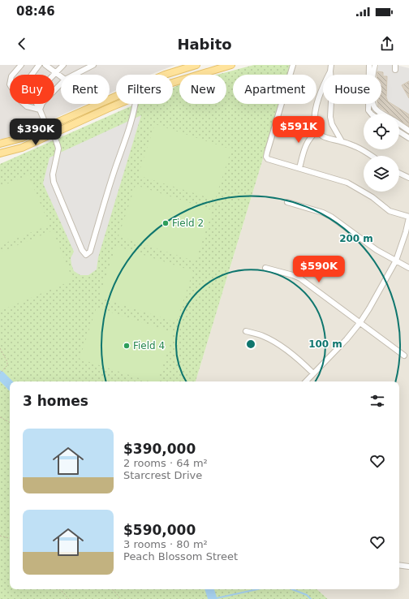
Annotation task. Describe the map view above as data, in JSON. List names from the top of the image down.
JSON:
{
  "places": ["Field 2", "Field 4"],
  "page": {
    "status": "08:46",
    "header": "Habito",
    "chip": [
      "Buy",
      "Rent",
      "Filters",
      "New",
      "Apartment",
      "House"
    ],
    "price": ["$591K", "$390K", "$590K"],
    "heading": "3 homes",
    "list": [
      {
        "name": "$390,000",
        "note": "2 rooms · 64 m² · Starcrest Drive"
      },
      {
        "name": "$590,000",
        "note": "3 rooms · 80 m² · Peach Blossom Street"
      }
    ]
  },
  "rings": ["200 m", "100 m"]
}
